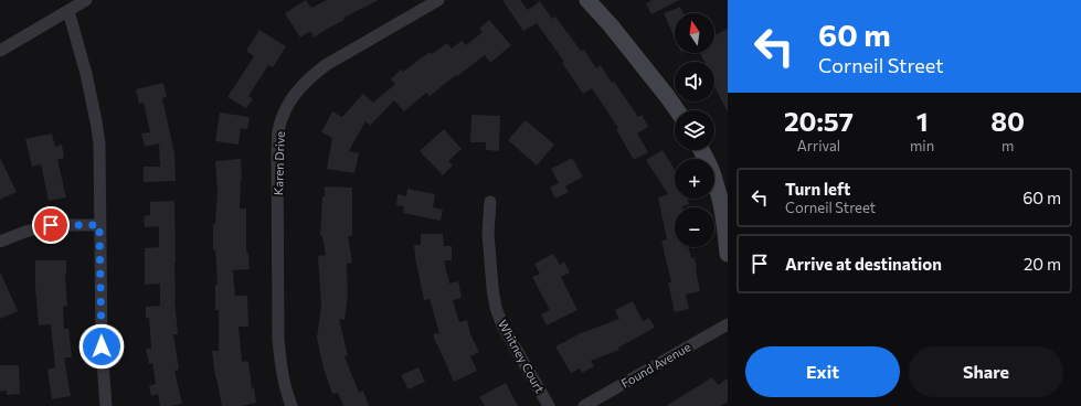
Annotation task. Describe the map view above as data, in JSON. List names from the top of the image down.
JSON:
{
  "streets": {
    "street": ["Karen Drive", "Whitney Court", "Found Avenue"]
  },
  "north": "top",
  "page": {
    "turn": ["60 m", "Corneil Street"],
    "map_buttons": ["+", "−"],
    "eta": [
      "20:57",
      "Arrival",
      "1",
      "min",
      "80",
      "m"
    ],
    "list": [
      {
        "name": "Turn left",
        "note": "Corneil Street",
        "value": "60 m"
      },
      {
        "name": "Arrive at destination",
        "value": "20 m"
      }
    ],
    "buttons": ["Exit", "Share"]
  }
}
